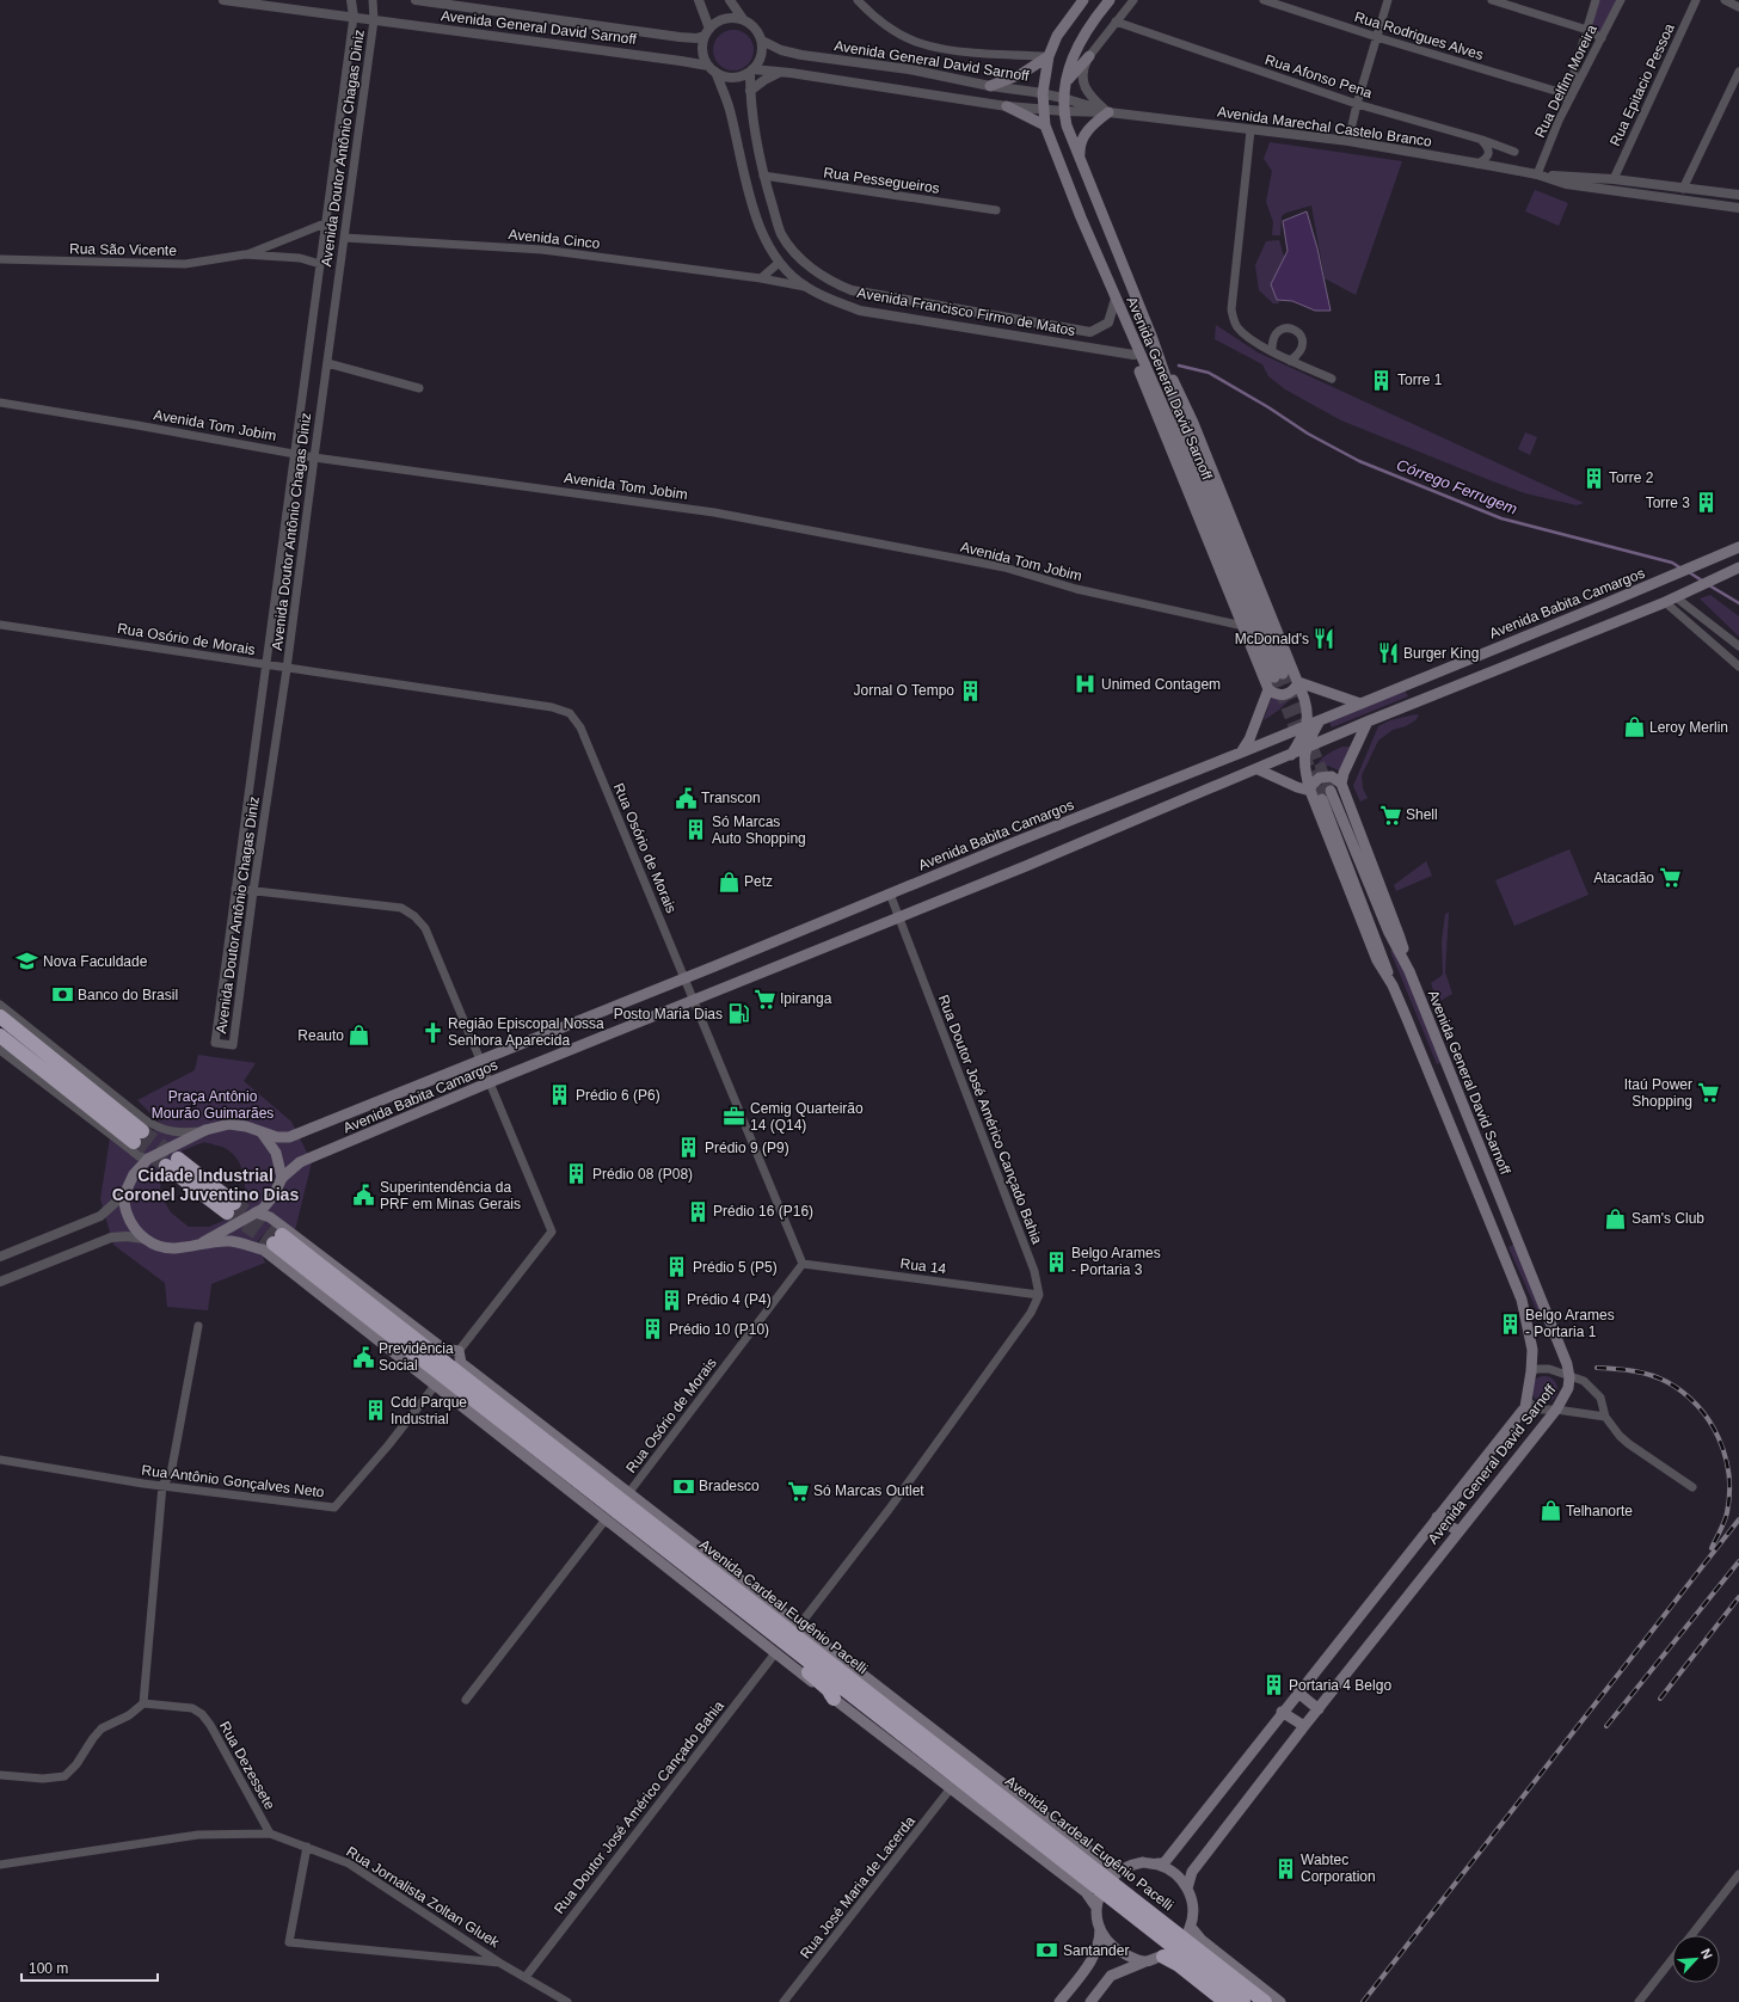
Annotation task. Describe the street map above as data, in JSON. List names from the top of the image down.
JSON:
{
  "streets": {
    "highway": ["Avenida Cardeal Eugênio Pacelli"],
    "main road": ["Avenida General David Sarnoff", "Avenida Babita Camargos"],
    "street": [
      "Rua Rodrigues Alves",
      "Rua Afonso Pena",
      "Rua Delfim Moreira",
      "Rua Epitacio Pessoa",
      "Avenida Marechal Castelo Branco",
      "Avenida Doutor Antônio Chagas Diniz",
      "Rua Pessegueiros",
      "Avenida Cinco",
      "Rua São Vicente",
      "Avenida Francisco Firmo de Matos",
      "Avenida Tom Jobim",
      "Rua Osório de Morais",
      "Rua Doutor José Américo Cançado Bahia",
      "Rua 14",
      "Rua Antônio Gonçalves Neto",
      "Rua Dezessete",
      "Rua José Maria de Lacerda",
      "Rua Jornalista Zoltan Gluek"
    ]
  },
  "crossings": [
    ["Avenida General David Sarnoff", "Avenida Marechal Castelo Branco"],
    ["Avenida General David Sarnoff", "Avenida Doutor Antônio Chagas Diniz"],
    ["Avenida General David Sarnoff", "Avenida Francisco Firmo de Matos"],
    ["Avenida General David Sarnoff", "Avenida Babita Camargos"],
    ["Avenida General David Sarnoff", "Avenida Cardeal Eugênio Pacelli"],
    ["Rua Delfim Moreira", "Avenida Marechal Castelo Branco"],
    ["Rua Epitacio Pessoa", "Avenida Marechal Castelo Branco"],
    ["Avenida Doutor Antônio Chagas Diniz", "Avenida Cinco"],
    ["Avenida Doutor Antônio Chagas Diniz", "Rua São Vicente"],
    ["Avenida Doutor Antônio Chagas Diniz", "Avenida Tom Jobim"],
    ["Avenida Doutor Antônio Chagas Diniz", "Rua Osório de Morais"],
    ["Rua Pessegueiros", "Avenida Francisco Firmo de Matos"],
    ["Avenida Cinco", "Avenida Francisco Firmo de Matos"],
    ["Avenida Babita Camargos", "Rua Osório de Morais"],
    ["Avenida Babita Camargos", "Rua Doutor José Américo Cançado Bahia"],
    ["Rua Osório de Morais", "Rua 14"],
    ["Rua Osório de Morais", "Avenida Cardeal Eugênio Pacelli"],
    ["Rua Doutor José Américo Cançado Bahia", "Rua 14"],
    ["Rua Doutor José Américo Cançado Bahia", "Rua Jornalista Zoltan Gluek"],
    ["Rua Dezessete", "Rua Jornalista Zoltan Gluek"]
  ],
  "districts": ["Cidade Industrial Coronel Juventino Dias"],
  "water": ["Córrego Ferrugem"],
  "parks": ["Praça Antônio Mourão Guimarães"],
  "places": {
    "building": [
      "Torre 1",
      "Torre 2",
      "Torre 3",
      "Jornal O Tempo",
      "Só Marcas Auto Shopping",
      "Prédio 6 (P6)",
      "Prédio 9 (P9)",
      "Prédio 08 (P08)",
      "Prédio 16 (P16)",
      "Belgo Arames - Portaria 3",
      "Prédio 5 (P5)",
      "Prédio 4 (P4)",
      "Belgo Arames - Portaria 1",
      "Prédio 10 (P10)",
      "Cdd Parque Industrial",
      "Portaria 4 Belgo",
      "Wabtec Corporation"
    ],
    "restaurant": ["McDonald's", "Burger King"],
    "hospital": ["Unimed Contagem"],
    "shop": [
      "Leroy Merlin",
      "Petz",
      "Reauto",
      "Sam's Club",
      "Telhanorte"
    ],
    "public building": ["Transcon", "Superintendência da PRF em Minas Gerais", "Previdência Social"],
    "supermarket": [
      "Shell",
      "Atacadão",
      "Ipiranga",
      "Itaú Power Shopping",
      "Só Marcas Outlet"
    ],
    "school or university": ["Nova Faculdade"],
    "bank": ["Banco do Brasil", "Bradesco", "Santander"],
    "fuel station": ["Posto Maria Dias"],
    "church": ["Região Episcopal Nossa Senhora Aparecida"],
    "office": ["Cemig Quarteirão 14 (Q14)"]
  },
  "scale_bar": "100 m",
  "north": "top right"
}
